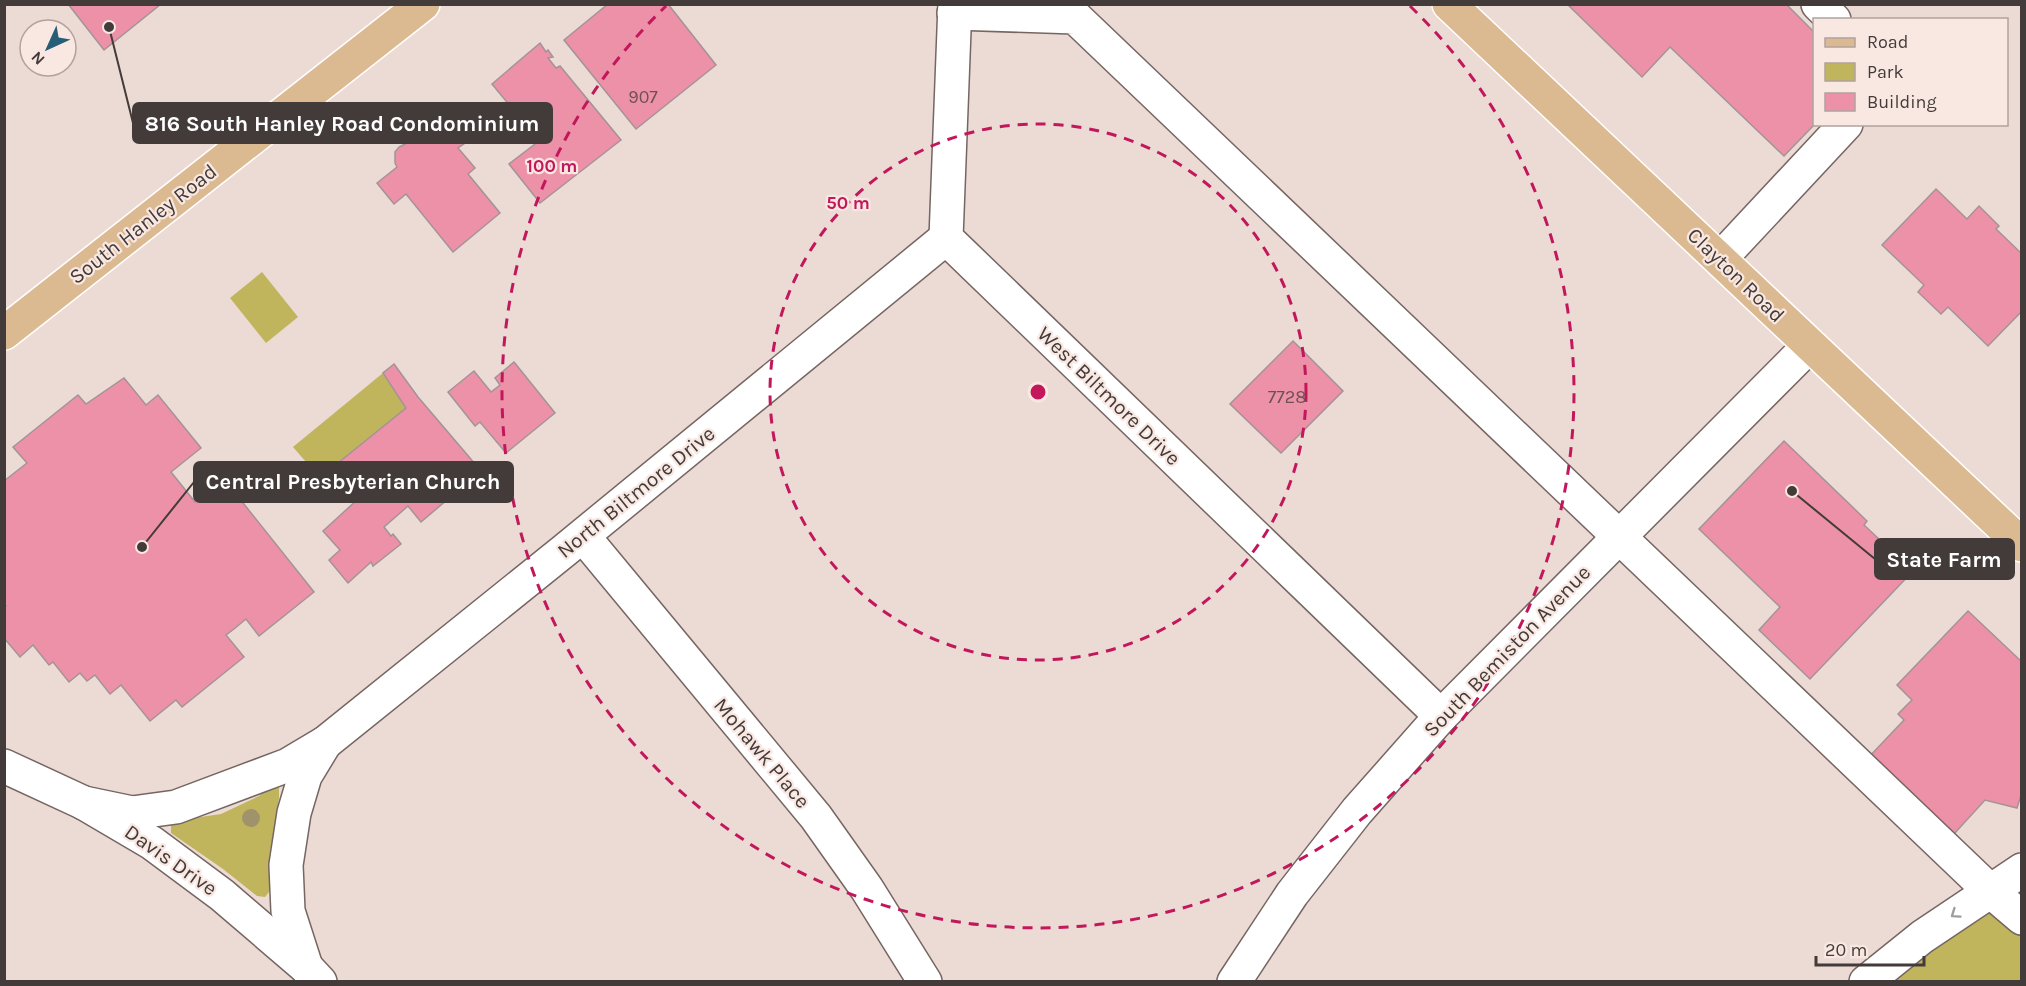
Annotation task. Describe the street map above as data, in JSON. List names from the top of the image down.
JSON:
{
  "streets": {
    "main road": ["South Hanley Road", "Clayton Road"],
    "street": [
      "West Biltmore Drive",
      "North Biltmore Drive",
      "South Bemiston Avenue",
      "Mohawk Place",
      "Davis Drive"
    ]
  },
  "crossings": [
    ["Clayton Road", "South Bemiston Avenue"],
    ["West Biltmore Drive", "North Biltmore Drive"],
    ["West Biltmore Drive", "South Bemiston Avenue"],
    ["North Biltmore Drive", "Mohawk Place"],
    ["North Biltmore Drive", "Davis Drive"]
  ],
  "places": ["816 South Hanley Road Condominium", "State Farm", "Central Presbyterian Church"],
  "house_numbers": ["907", "7728"],
  "legend": ["Road", "Park", "Building"],
  "scale_bar": "20 m",
  "north": "bottom left",
  "rings": ["100 m", "50 m"]
}
